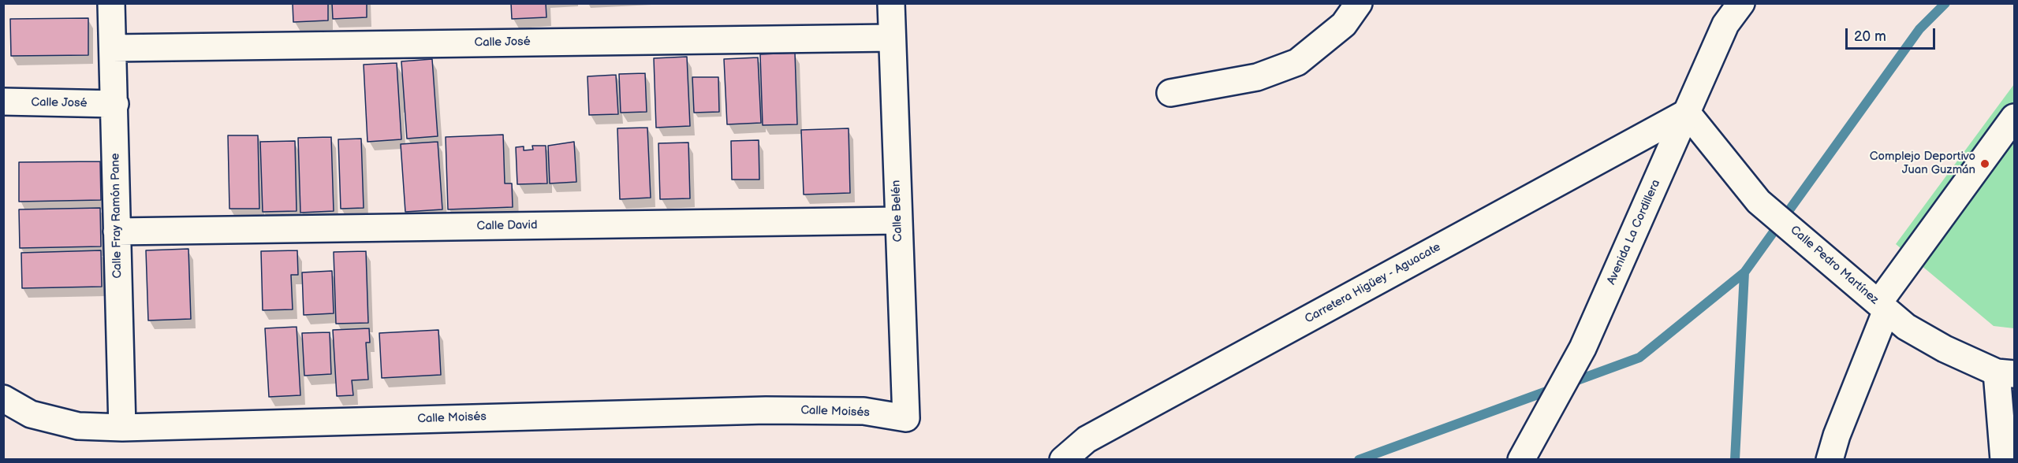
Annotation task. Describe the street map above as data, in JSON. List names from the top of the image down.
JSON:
{
  "streets": {
    "street": [
      "Calle José",
      "Calle Belén",
      "Calle Fray Ramón Pane",
      "Calle David",
      "Avenida La Cordillera",
      "Calle Pedro Martínez",
      "Carretera Higüey - Aguacate",
      "Calle Moisés"
    ]
  },
  "crossings": [
    ["Calle José", "Calle Belén"],
    ["Calle José", "Calle Fray Ramón Pane"],
    ["Calle Belén", "Calle David"],
    ["Calle Belén", "Calle Moisés"],
    ["Calle Fray Ramón Pane", "Calle David"],
    ["Calle Fray Ramón Pane", "Calle Moisés"],
    ["Avenida La Cordillera", "Calle Pedro Martínez"],
    ["Avenida La Cordillera", "Carretera Higüey - Aguacate"],
    ["Calle Pedro Martínez", "Carretera Higüey - Aguacate"]
  ],
  "places": ["Complejo Deportivo Juan Guzmán"],
  "scale_bar": "20 m"
}
